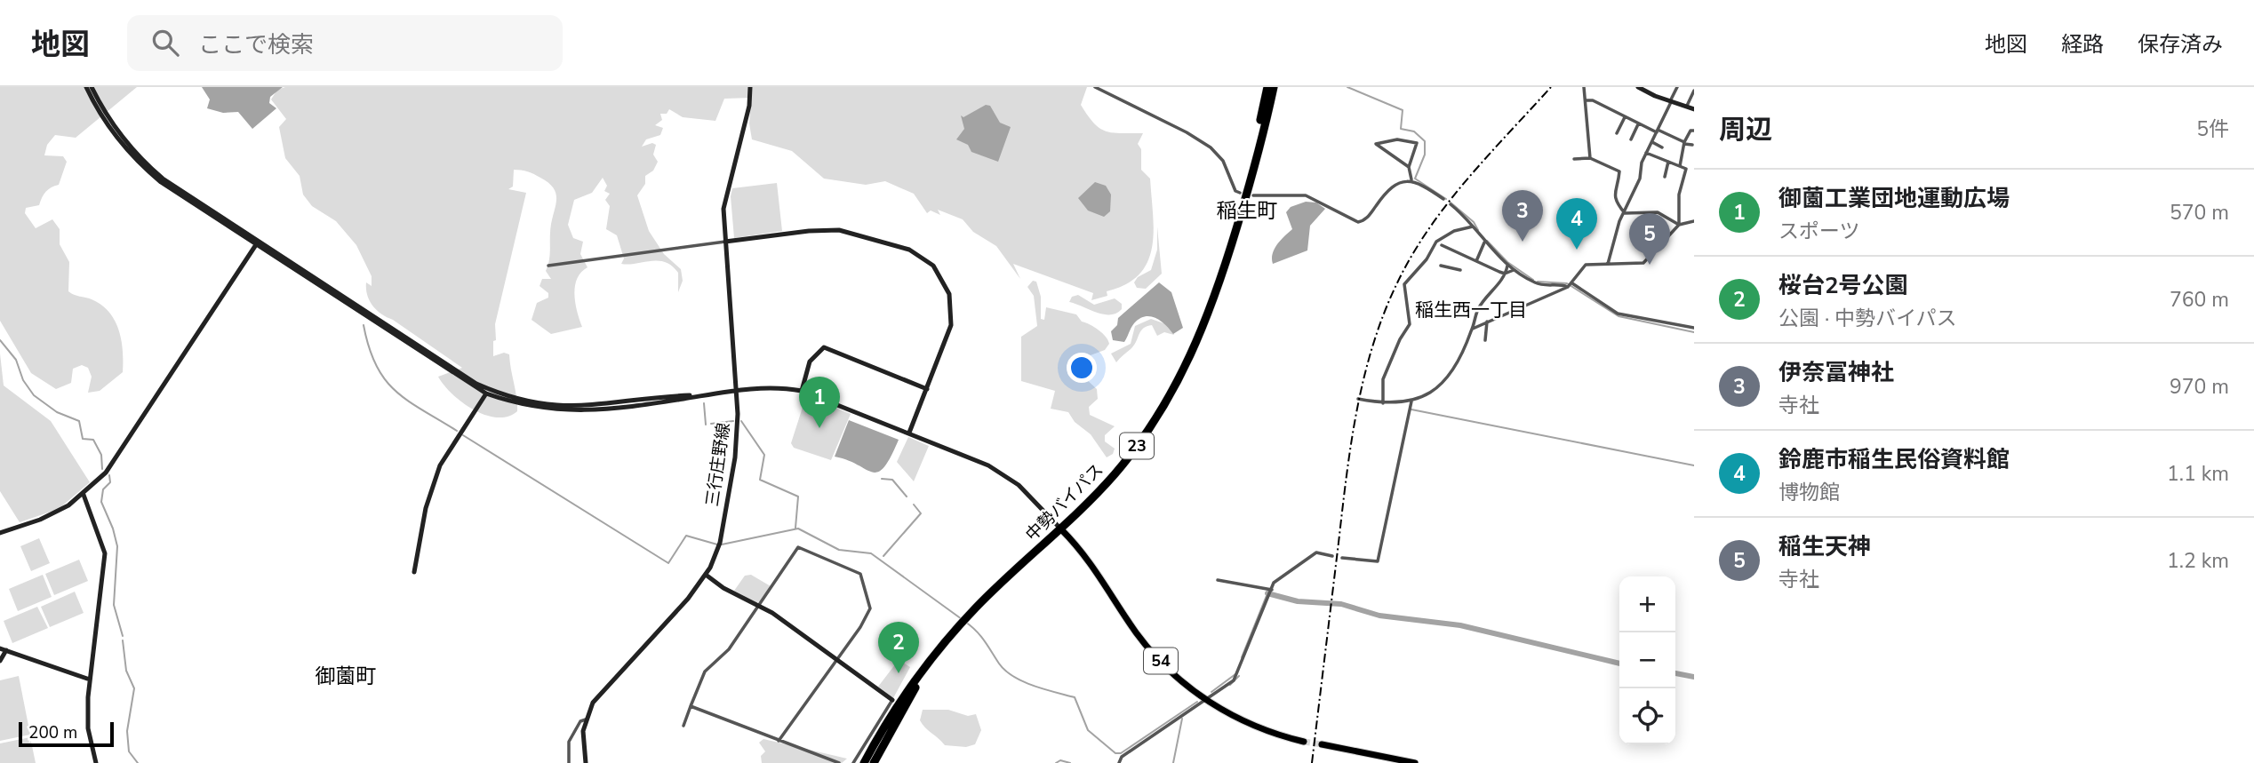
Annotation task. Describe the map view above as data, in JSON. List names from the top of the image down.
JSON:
{
  "streets": {
    "highway": ["23", "中勢バイパス"],
    "main road": ["54"],
    "street": ["三行庄野線"]
  },
  "crossings": [
    ["中勢バイパス", "54"]
  ],
  "districts": ["稲生町", "稲生西一丁目", "御薗町"],
  "scale_bar": "200 m",
  "page": {
    "header": "地図",
    "search": "ここで検索",
    "nav": ["地図", "経路", "保存済み"],
    "heading": ["周辺", "5件"],
    "list": [
      {
        "mark": "1",
        "name": "御薗工業団地運動広場",
        "note": "スポーツ",
        "value": "570 m"
      },
      {
        "mark": "2",
        "name": "桜台2号公園",
        "note": "公園 · 中勢バイパス",
        "value": "760 m"
      },
      {
        "mark": "3",
        "name": "伊奈冨神社",
        "note": "寺社",
        "value": "970 m"
      },
      {
        "mark": "4",
        "name": "鈴鹿市稲生民俗資料館",
        "note": "博物館",
        "value": "1.1 km"
      },
      {
        "mark": "5",
        "name": "稲生天神",
        "note": "寺社",
        "value": "1.2 km"
      }
    ],
    "pins": [
      "3",
      "4",
      "5",
      "1",
      "2"
    ],
    "map_buttons": ["+", "−"],
    "scale": "200 m"
  }
}
